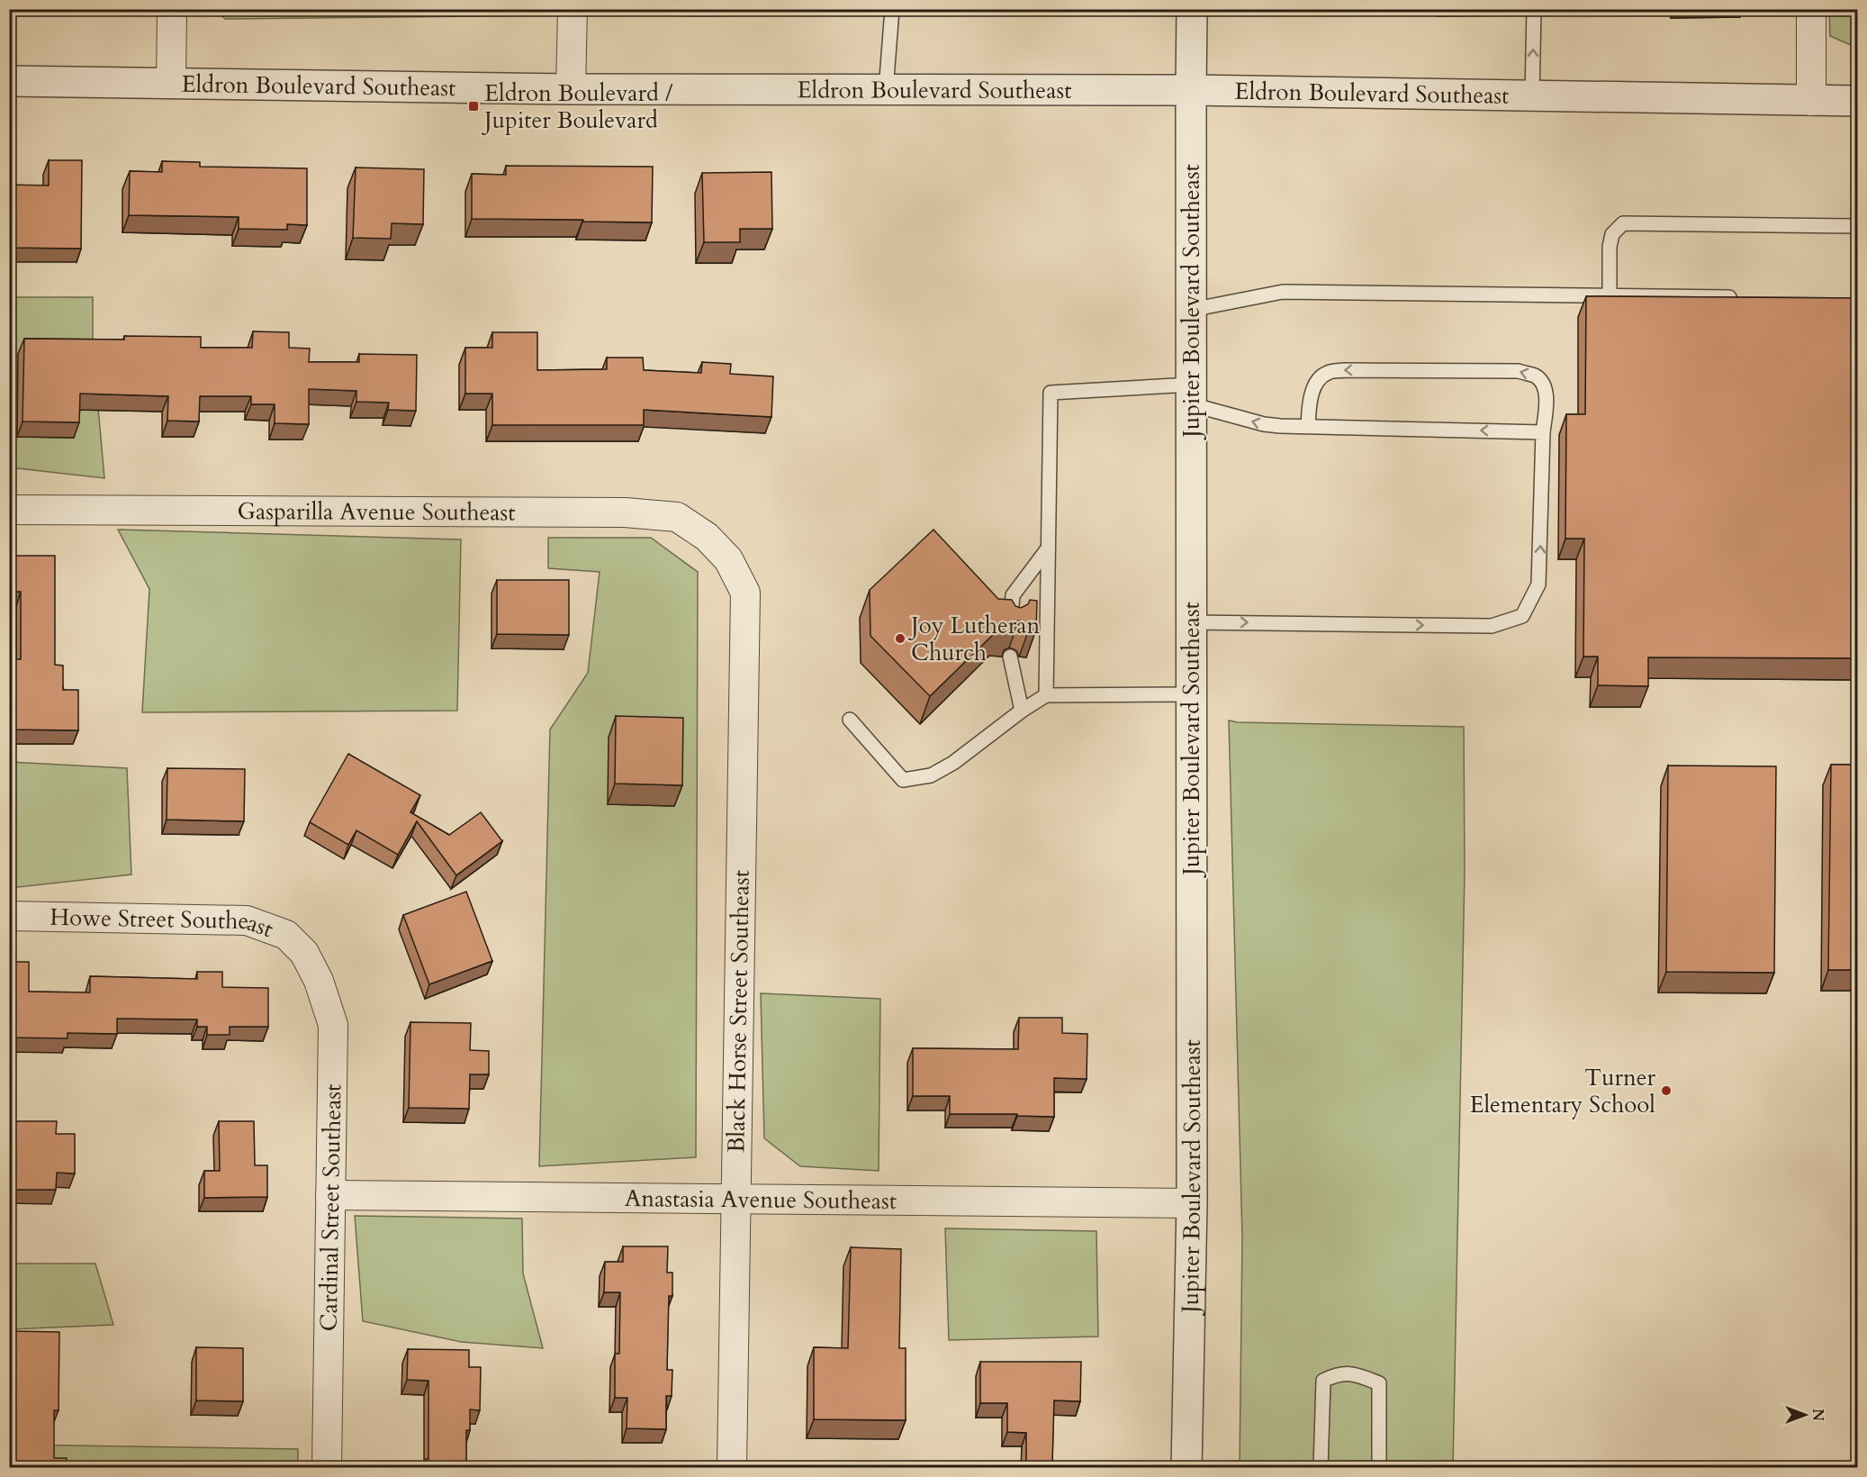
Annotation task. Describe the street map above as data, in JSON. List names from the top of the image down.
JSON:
{
  "streets": {
    "street": [
      "Eldron Boulevard Southeast",
      "Jupiter Boulevard Southeast",
      "Gasparilla Avenue Southeast",
      "Howe Street Southeast",
      "Black Horse Street Southeast",
      "Anastasia Avenue Southeast",
      "Cardinal Street Southeast"
    ]
  },
  "crossings": [
    ["Eldron Boulevard Southeast", "Jupiter Boulevard Southeast"],
    ["Jupiter Boulevard Southeast", "Anastasia Avenue Southeast"],
    ["Gasparilla Avenue Southeast", "Black Horse Street Southeast"],
    ["Howe Street Southeast", "Cardinal Street Southeast"],
    ["Black Horse Street Southeast", "Anastasia Avenue Southeast"],
    ["Anastasia Avenue Southeast", "Cardinal Street Southeast"]
  ],
  "places": {
    "transit": ["Eldron Boulevard / Jupiter Boulevard"],
    "other": ["Joy Lutheran Church", "Turner Elementary School"]
  },
  "north": "right"
}
